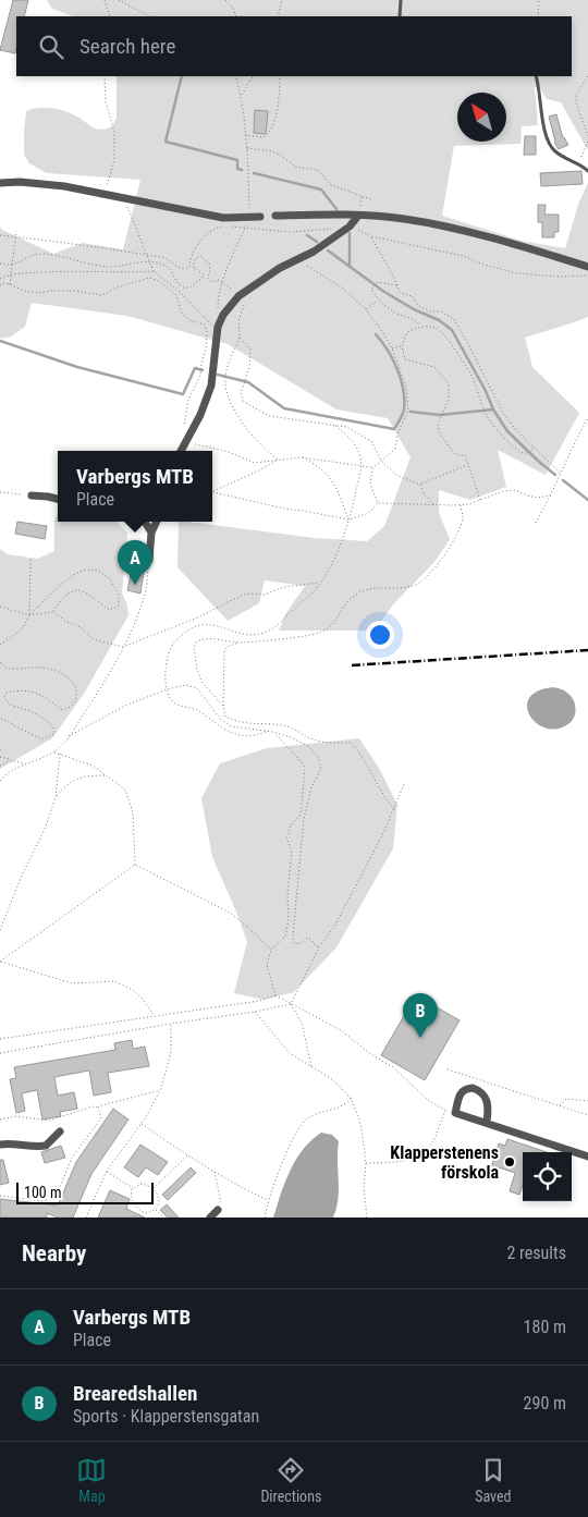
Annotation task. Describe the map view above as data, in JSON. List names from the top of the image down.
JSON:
{
  "places": ["Klapperstenens förskola"],
  "scale_bar": "100 m",
  "north": "top left",
  "page": {
    "search": "Search here",
    "popup": ["Varbergs MTB", "Place"],
    "pins": ["A", "B"],
    "scale": "100 m",
    "heading": ["Nearby", "2 results"],
    "list": [
      {
        "mark": "A",
        "name": "Varbergs MTB",
        "note": "Place",
        "value": "180 m"
      },
      {
        "mark": "B",
        "name": "Brearedshallen",
        "note": "Sports · Klapperstensgatan",
        "value": "290 m"
      }
    ],
    "nav": ["Map", "Directions", "Saved"]
  }
}
